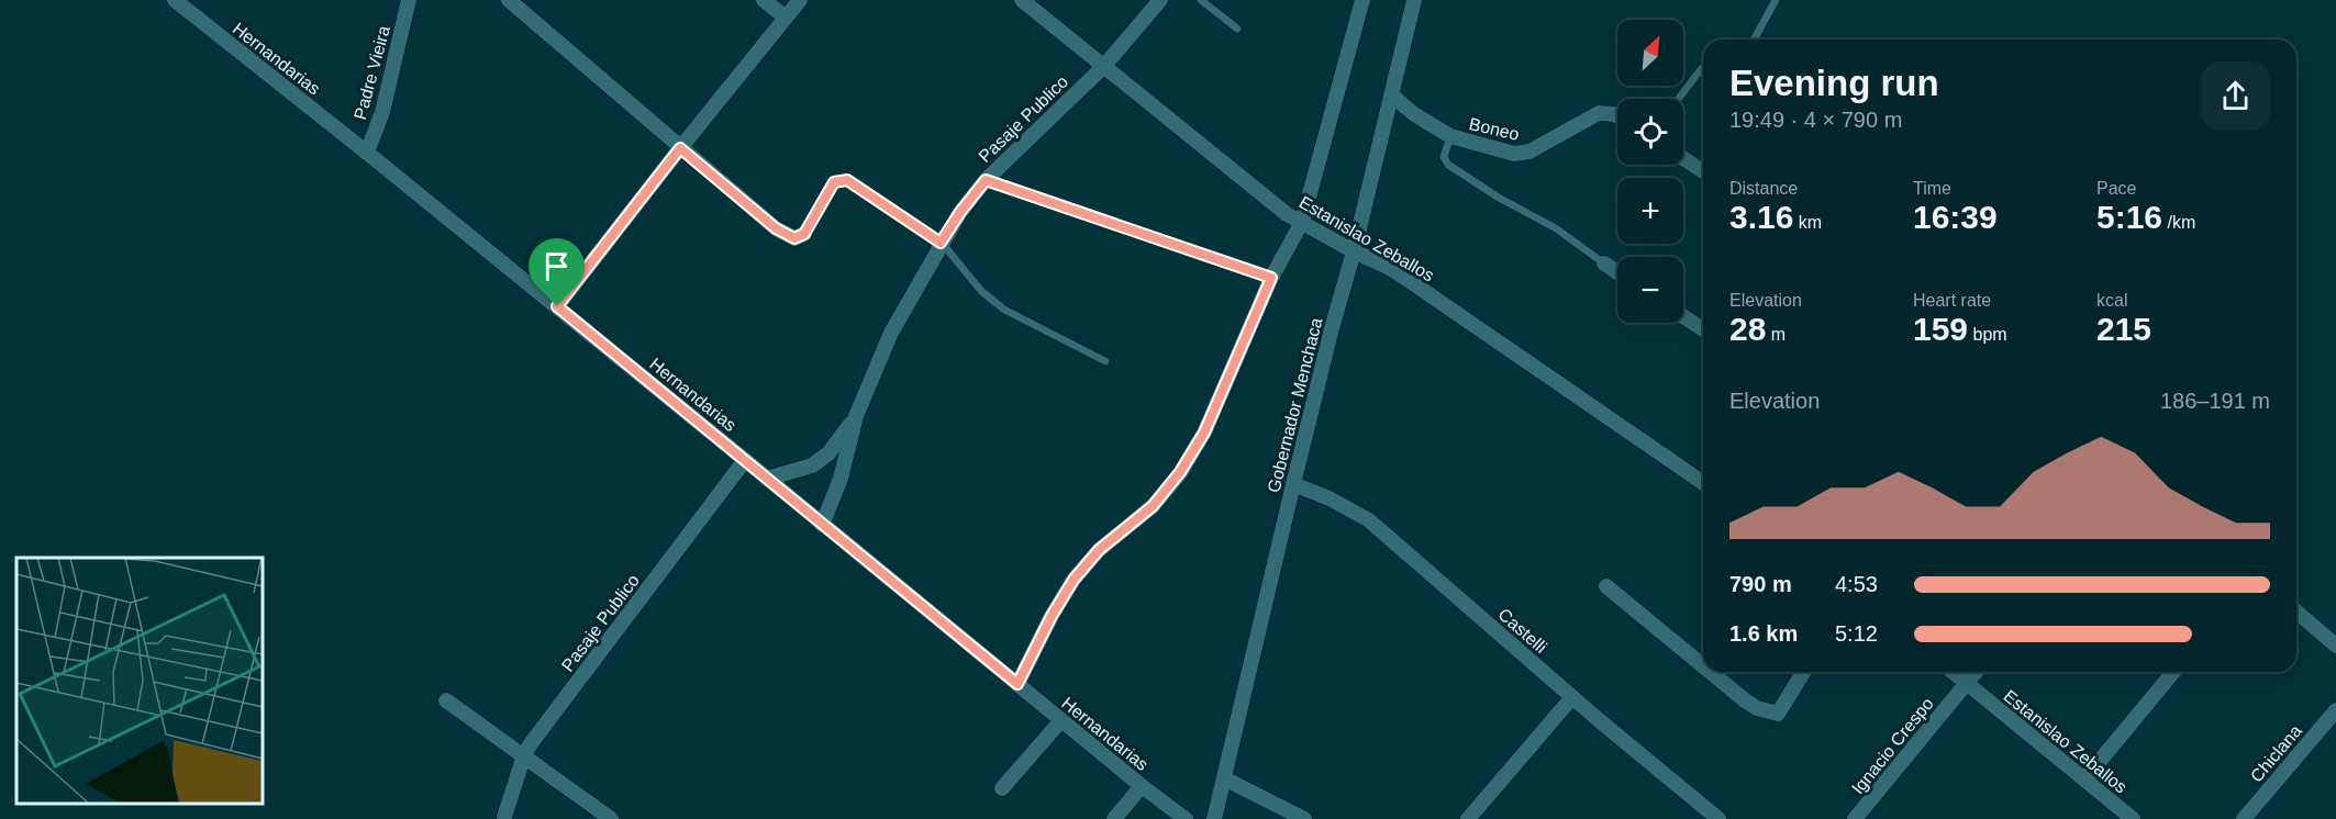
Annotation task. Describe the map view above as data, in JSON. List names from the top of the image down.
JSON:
{
  "streets": {
    "street": [
      "Hernandarias",
      "Padre Vieira",
      "Pasaje Publico",
      "Boneo",
      "Estanislao Zeballos",
      "Gobernador Menchaca",
      "Castelli",
      "Ignacio Crespo",
      "Chiclana"
    ]
  },
  "crossings": [
    ["Hernandarias", "Padre Vieira"],
    ["Hernandarias", "Pasaje Publico"],
    ["Pasaje Publico", "Estanislao Zeballos"],
    ["Boneo", "Gobernador Menchaca"],
    ["Estanislao Zeballos", "Gobernador Menchaca"],
    ["Estanislao Zeballos", "Ignacio Crespo"],
    ["Gobernador Menchaca", "Castelli"]
  ],
  "north": "top right",
  "page": {
    "map_buttons": ["+", "−"],
    "heading": ["Evening run", "19:49 · 4 × 790 m"],
    "stats": [
      ["Distance", "3.16 km"],
      ["Time", "16:39"],
      ["Pace", "5:16 /km"],
      ["Elevation", "28 m"],
      ["Heart rate", "159 bpm"],
      ["kcal", "215"]
    ],
    "chart": ["Elevation", "186–191 m"],
    "list": [
      {
        "name": "790 m",
        "note": "4:53"
      },
      {
        "name": "1.6 km",
        "note": "5:12"
      }
    ]
  }
}
